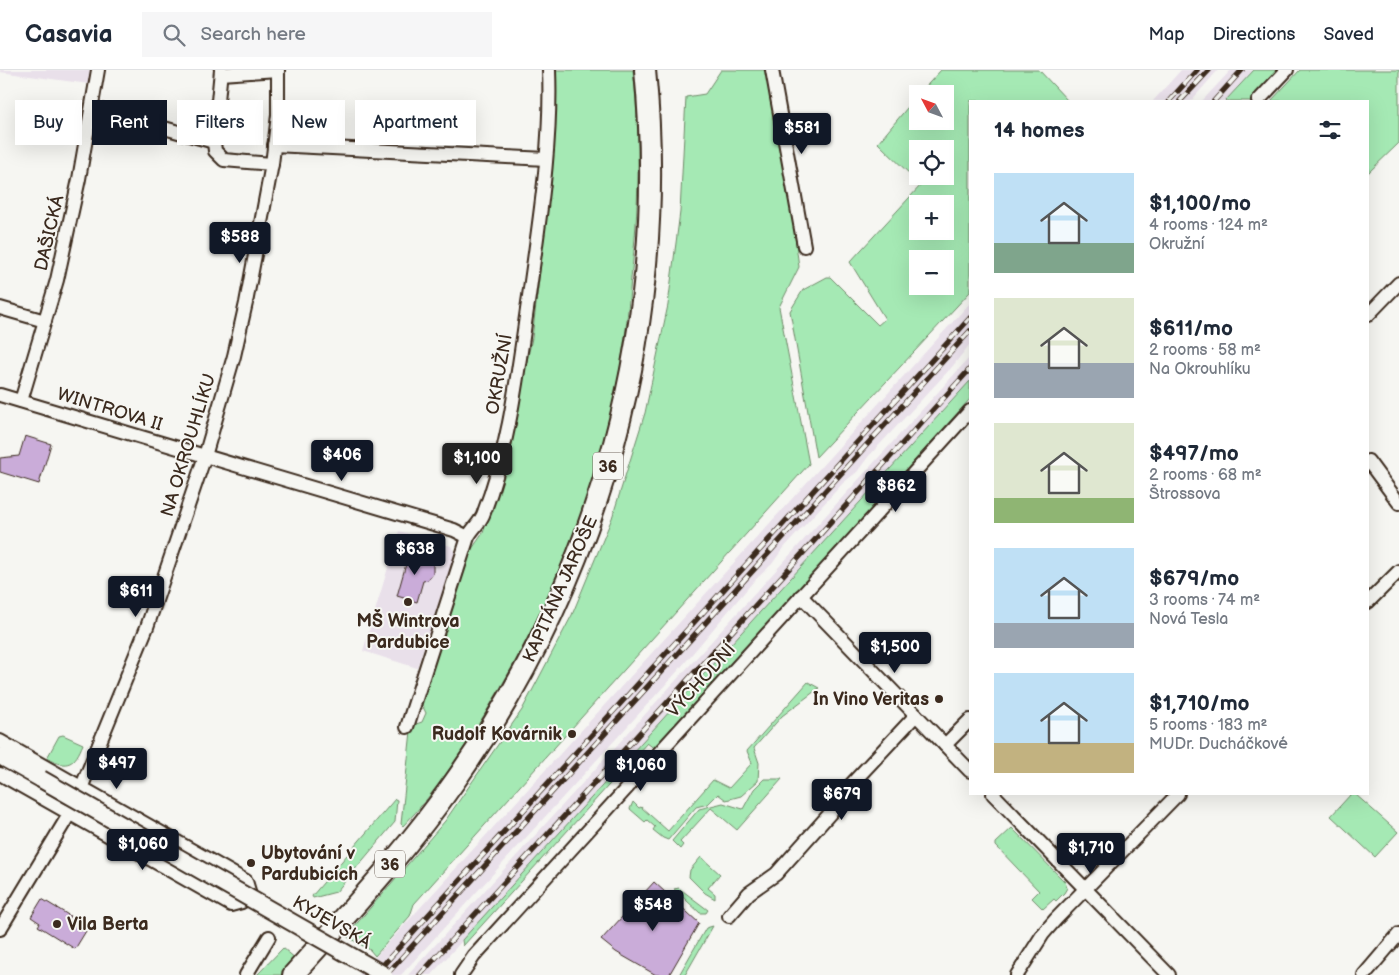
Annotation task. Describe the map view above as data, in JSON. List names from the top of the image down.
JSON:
{
  "streets": {
    "main road": ["36", "KAPITÁNA JAROŠE"],
    "street": [
      "DAŠICKÁ",
      "OKRUŽNÍ",
      "WINTROVA II",
      "NA OKROUHLÍKU",
      "VÝCHODNÍ",
      "KYJEVSKÁ"
    ]
  },
  "crossings": [
    ["DAŠICKÁ", "WINTROVA II"],
    ["OKRUŽNÍ", "WINTROVA II"],
    ["WINTROVA II", "NA OKROUHLÍKU"]
  ],
  "places": [
    "MŠ Wintrova Pardubice",
    "In Vino Veritas",
    "Rudolf Kovárnik",
    "Ubytování v Pardubicích",
    "Vila Berta"
  ],
  "north": "top left",
  "page": {
    "header": "Casavia",
    "search": "Search here",
    "nav": ["Map", "Directions", "Saved"],
    "map_buttons": ["+", "−"],
    "chip": [
      "Buy",
      "Rent",
      "Filters",
      "New",
      "Apartment"
    ],
    "heading": "14 homes",
    "price": [
      "$581",
      "$588",
      "$406",
      "$1,100",
      "$862",
      "$638",
      "$611",
      "$1,500",
      "$497",
      "$1,060",
      "$679",
      "$1,060",
      "$1,710",
      "$548"
    ],
    "list": [
      {
        "name": "$1,100/mo",
        "note": "4 rooms · 124 m² · Okružní"
      },
      {
        "name": "$611/mo",
        "note": "2 rooms · 58 m² · Na Okrouhlíku"
      },
      {
        "name": "$497/mo",
        "note": "2 rooms · 68 m² · Štrossova"
      },
      {
        "name": "$679/mo",
        "note": "3 rooms · 74 m² · Nová Tesla"
      },
      {
        "name": "$1,710/mo",
        "note": "5 rooms · 183 m² · MUDr. Ducháčkové"
      }
    ]
  }
}
